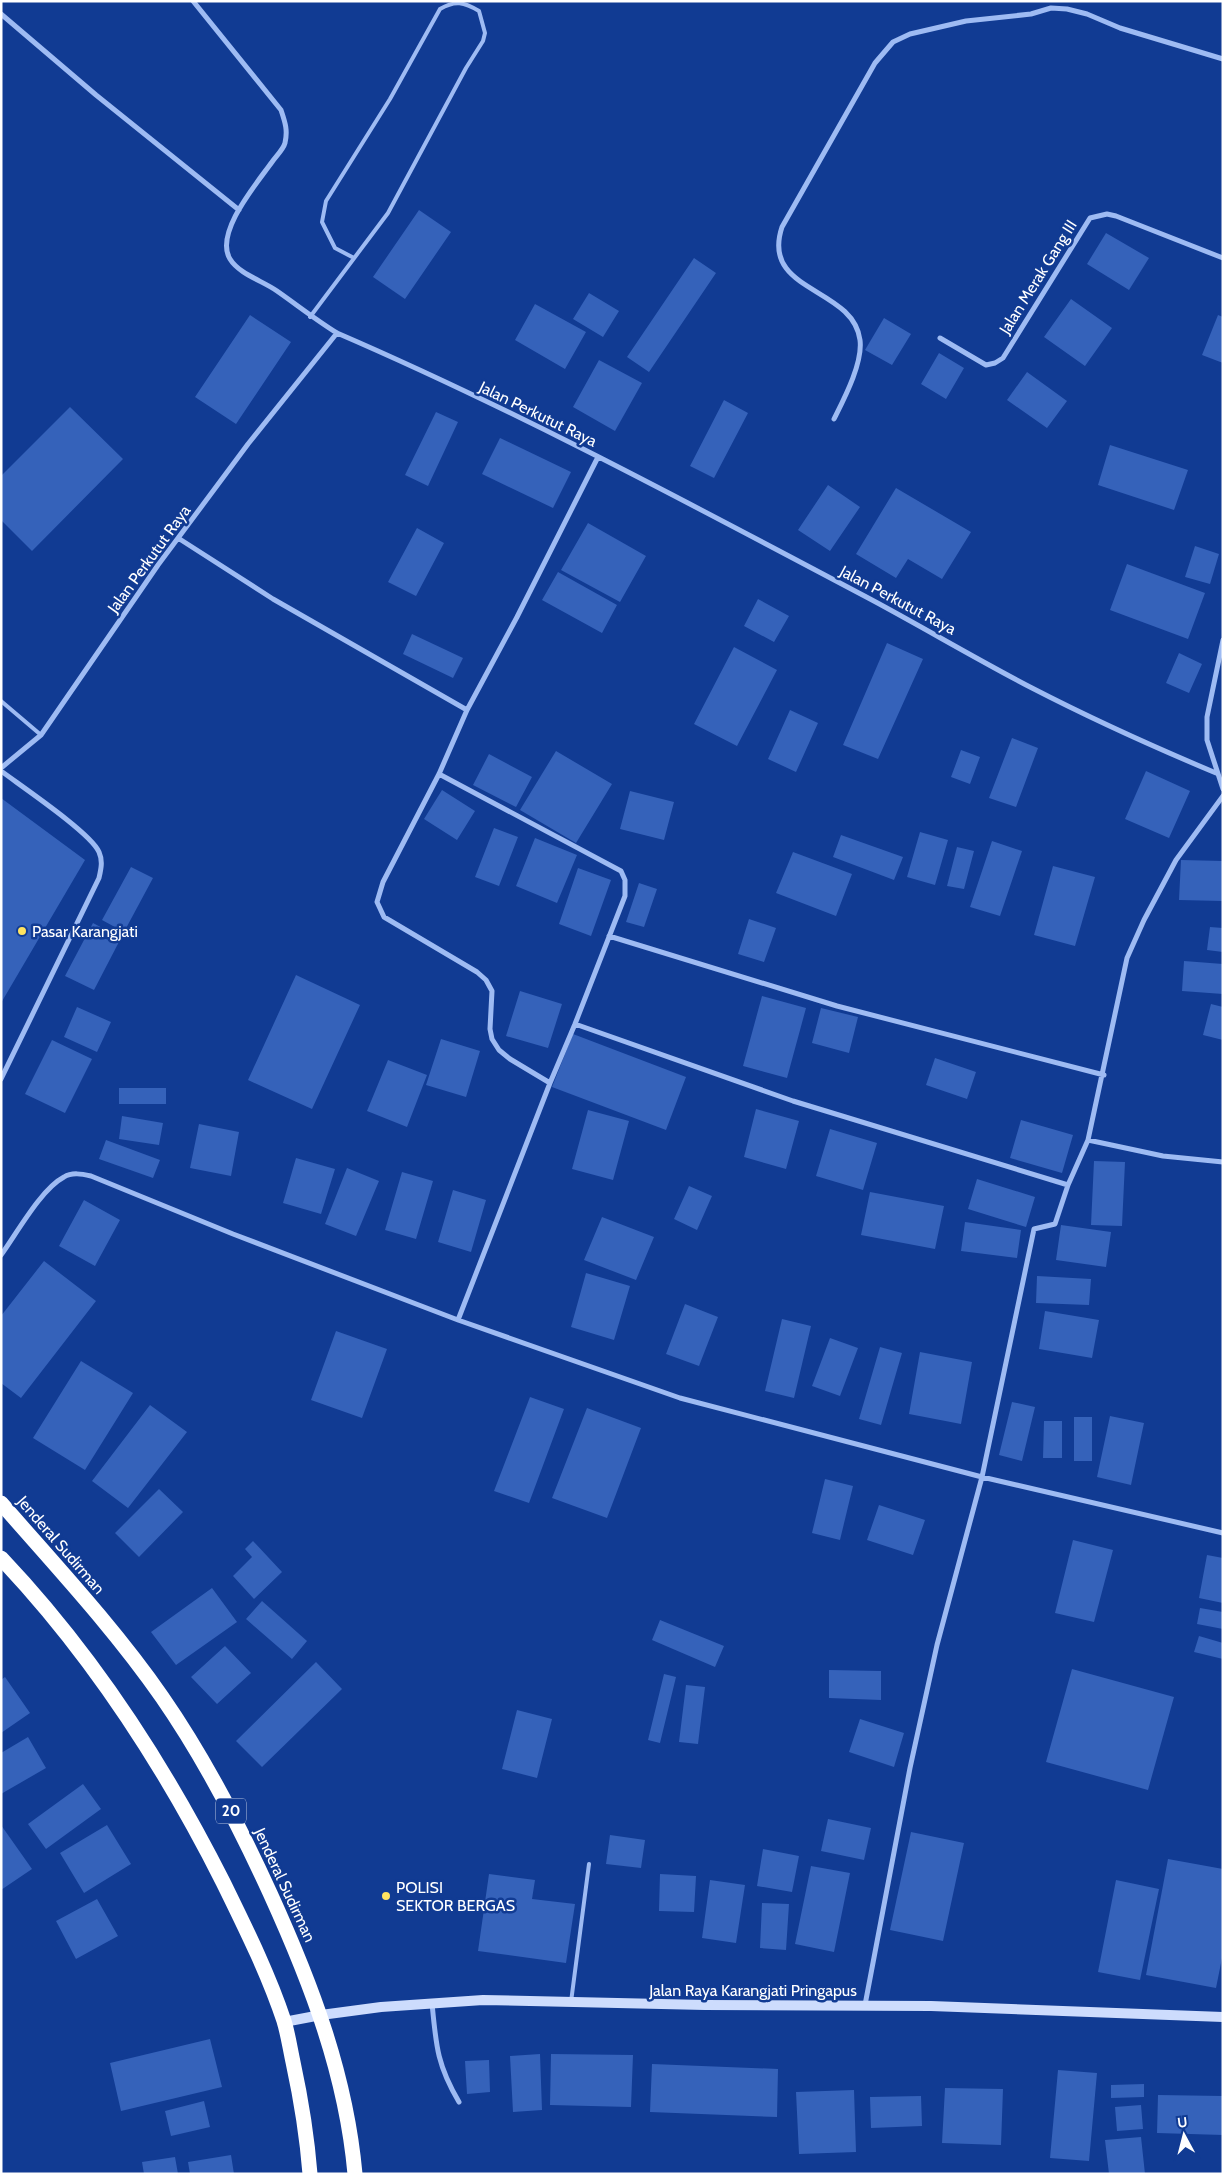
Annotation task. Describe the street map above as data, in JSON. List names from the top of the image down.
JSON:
{
  "streets": {
    "highway": ["Jenderal Sudirman", "20"],
    "street": ["Jalan Merak Gang III", "Jalan Perkutut Raya", "Jalan Raya Karangjati Pringapus"]
  },
  "crossings": [
    ["Jenderal Sudirman", "Jalan Raya Karangjati Pringapus"],
    ["20", "Jalan Raya Karangjati Pringapus"]
  ],
  "places": ["Pasar Karangjati", "POLISI SEKTOR BERGAS"],
  "north": "top"
}
